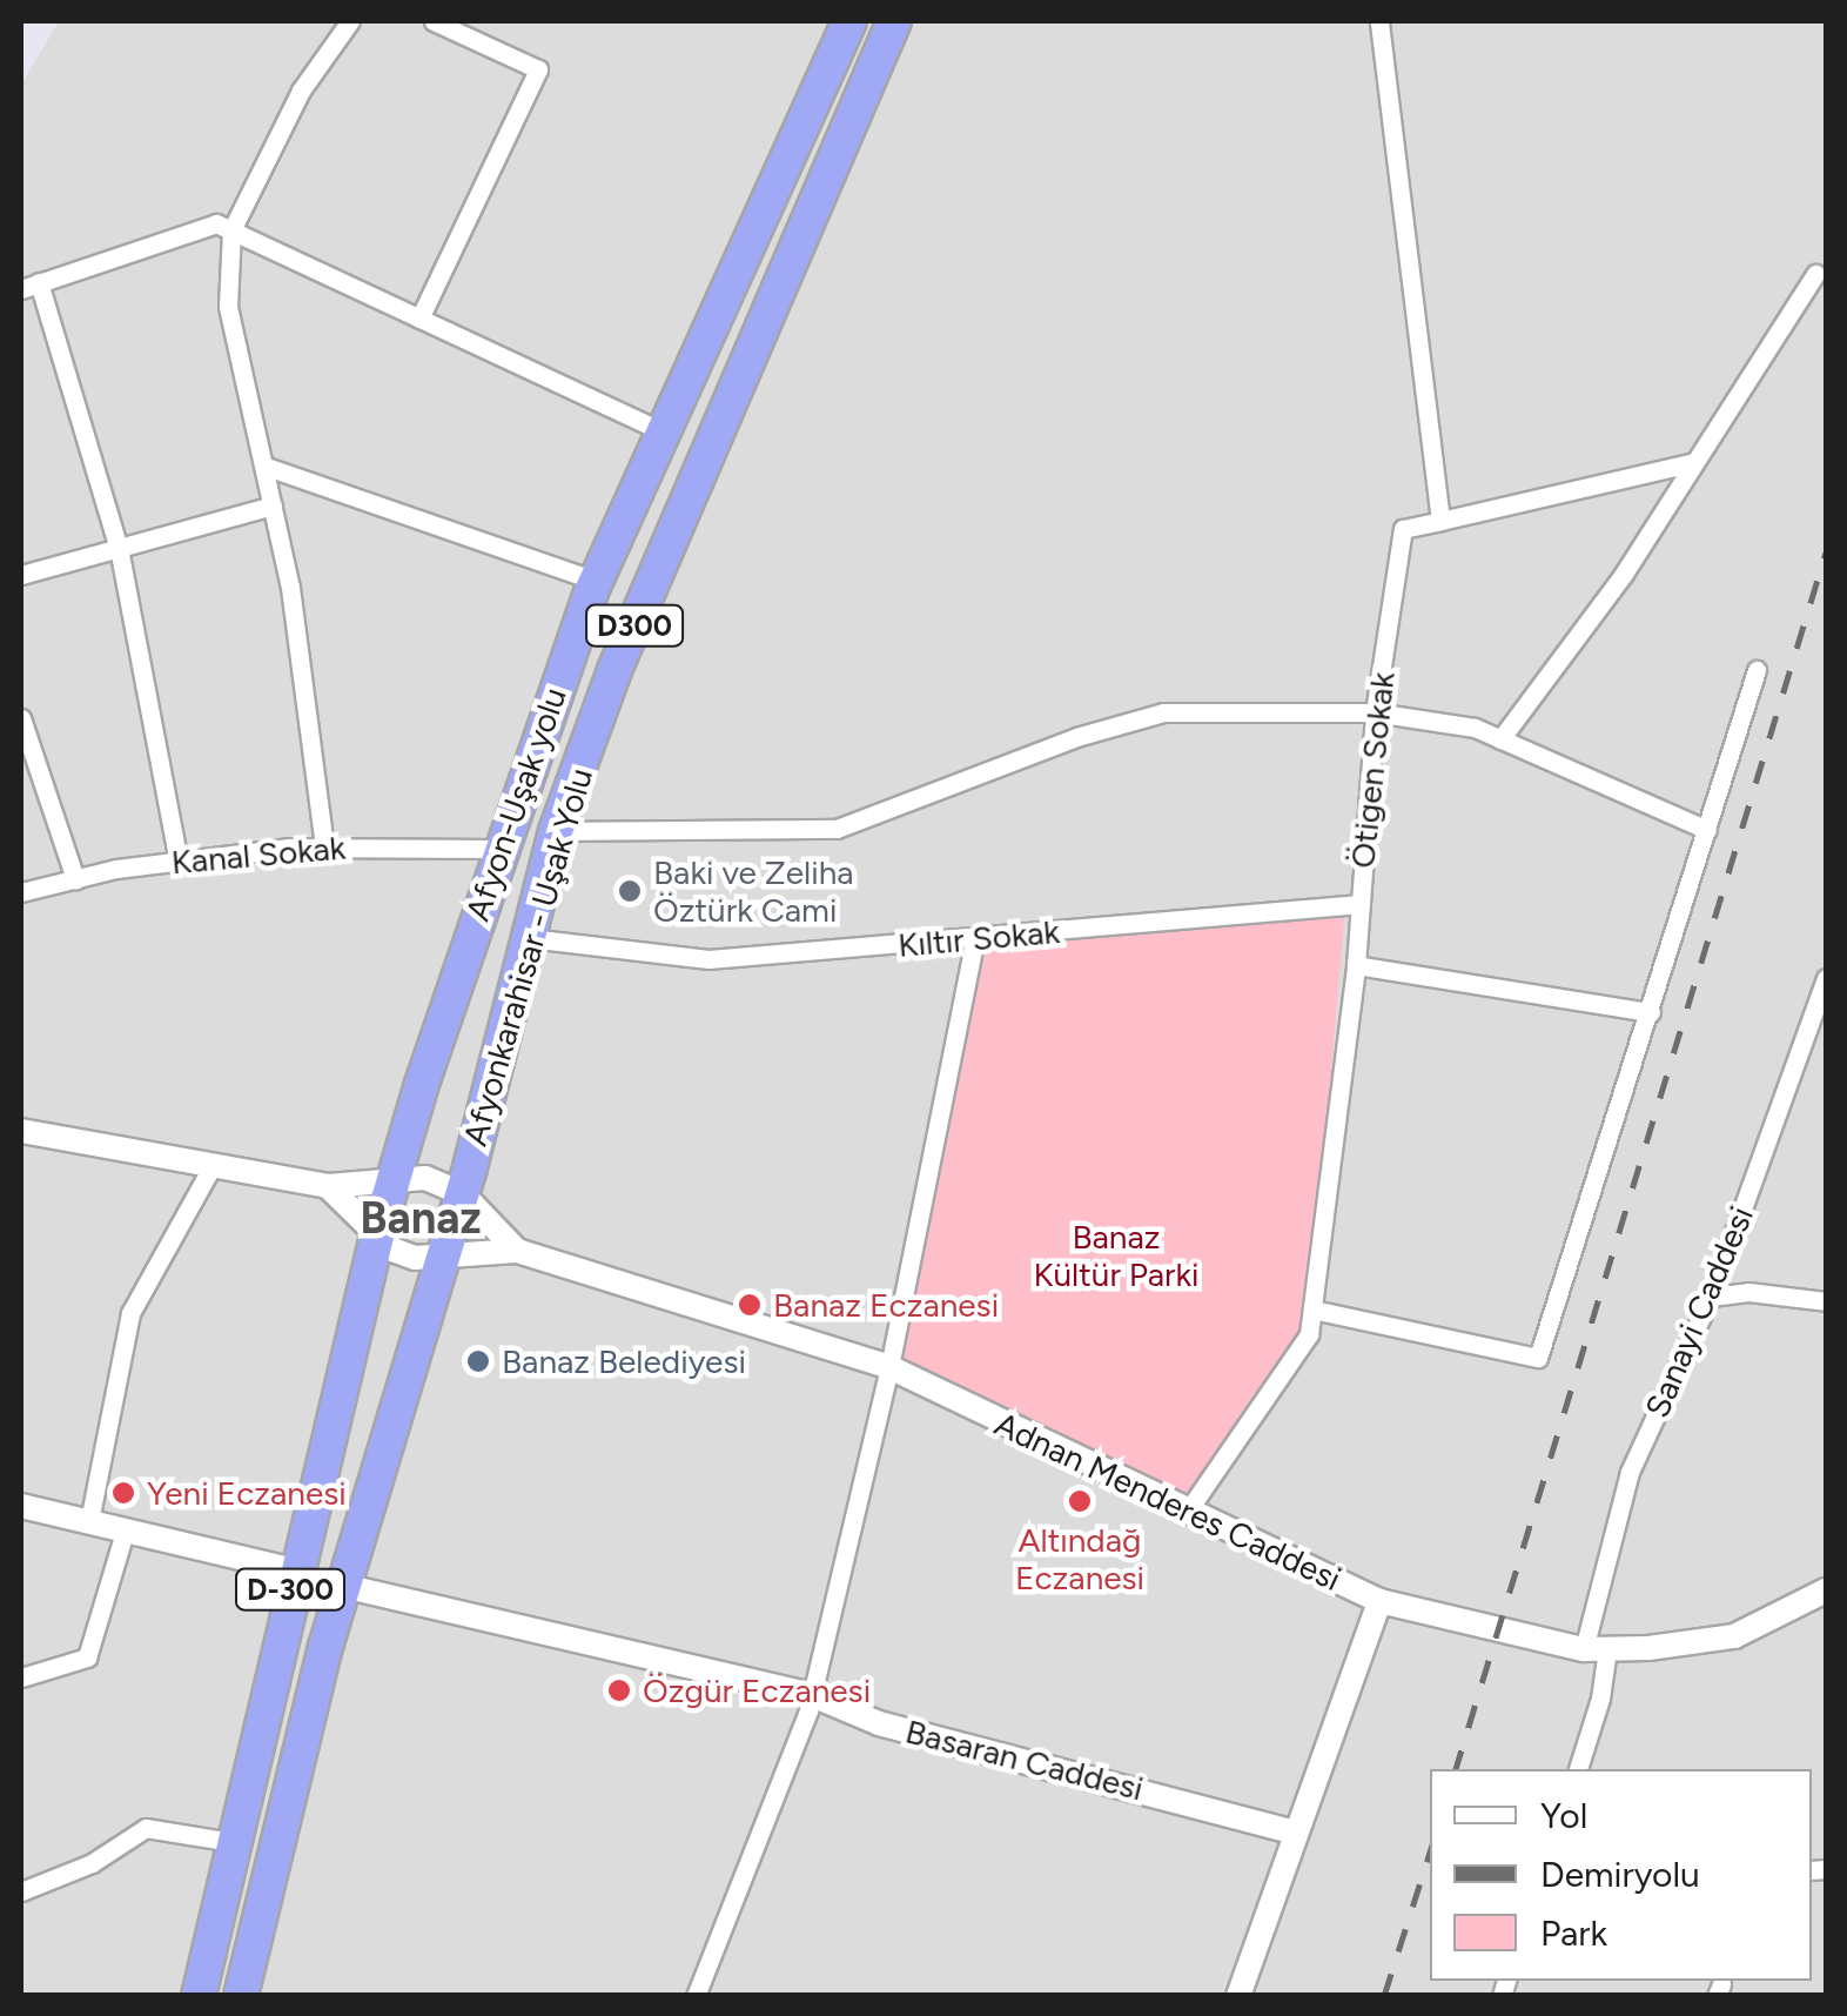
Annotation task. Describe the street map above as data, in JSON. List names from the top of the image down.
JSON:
{
  "streets": {
    "highway": [
      "D300",
      "Afyon-Uşak yolu",
      "Afyonkarahisar - Uşak Yolu",
      "D-300"
    ],
    "street": [
      "Ötigen Sokak",
      "Kanal Sokak",
      "Kıltır Sokak",
      "Sanayi Caddesi",
      "Adnan Menderes Caddesi",
      "Basaran Caddesi"
    ]
  },
  "crossings": [
    ["D300", "Afyon-Uşak yolu"],
    ["Ötigen Sokak", "Kıltır Sokak"],
    ["Ötigen Sokak", "Adnan Menderes Caddesi"],
    ["Afyon-Uşak yolu", "Kanal Sokak"],
    ["Afyon-Uşak yolu", "Afyonkarahisar - Uşak Yolu"],
    ["Afyon-Uşak yolu", "D-300"],
    ["Kıltır Sokak", "Afyonkarahisar - Uşak Yolu"],
    ["Afyonkarahisar - Uşak Yolu", "D-300"],
    ["Afyonkarahisar - Uşak Yolu", "Basaran Caddesi"],
    ["Sanayi Caddesi", "Adnan Menderes Caddesi"]
  ],
  "districts": ["Banaz"],
  "parks": ["Banaz Kültür Parki"],
  "places": [
    "Baki ve Zeliha Öztürk Cami",
    "Banaz Eczanesi",
    "Banaz Belediyesi",
    "Yeni Eczanesi",
    "Altındağ Eczanesi",
    "Özgür Eczanesi"
  ],
  "legend": ["Yol", "Demiryolu", "Park"]
}
